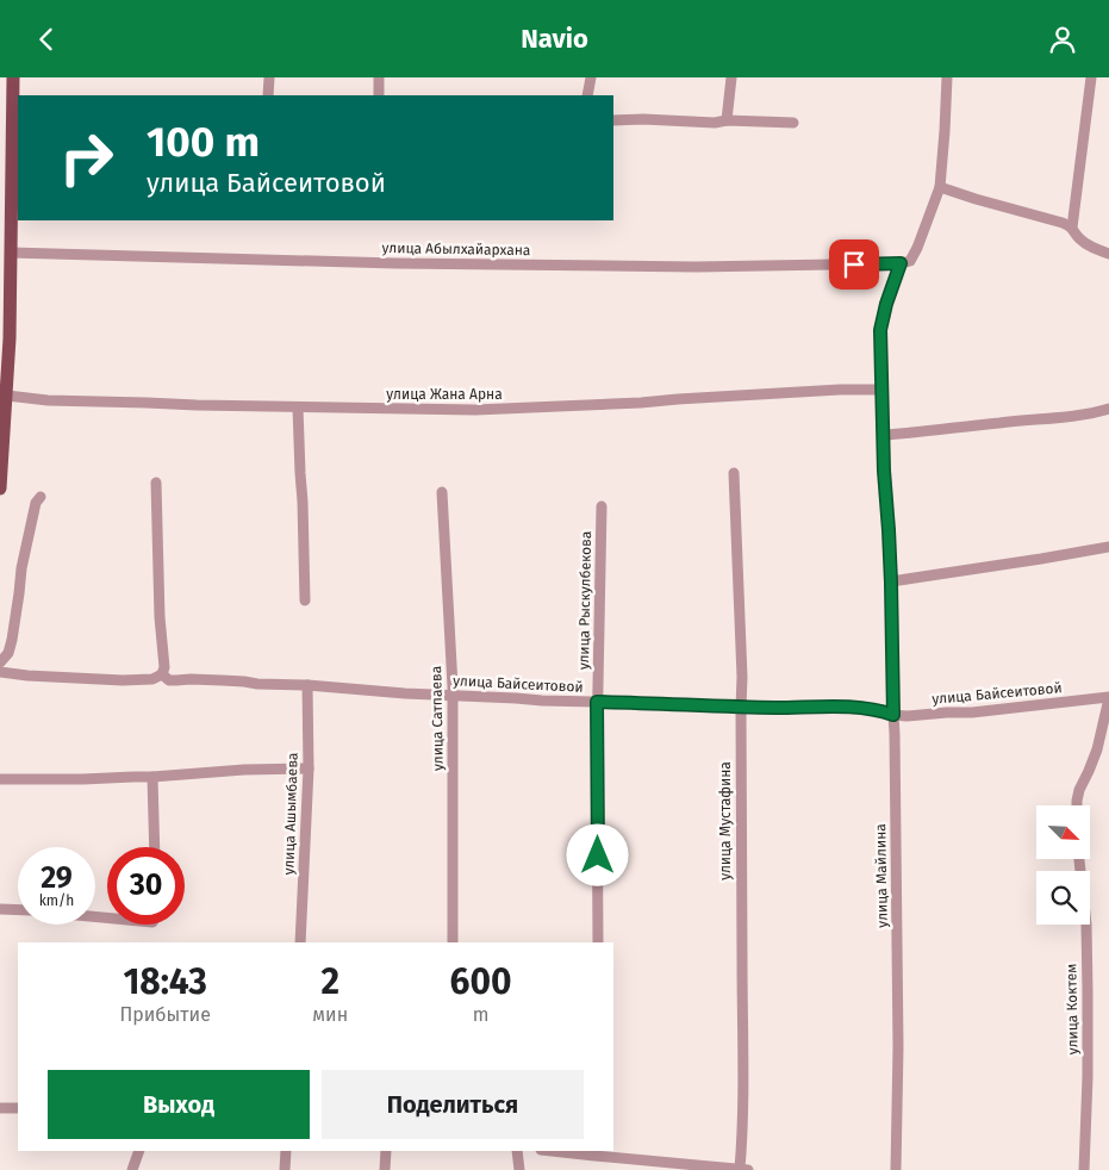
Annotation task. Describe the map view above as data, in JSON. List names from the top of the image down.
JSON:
{
  "streets": {
    "street": [
      "улица Абылхайархана",
      "улица Жана Арна",
      "улица Рыскулбекова",
      "улица Байсеитовой",
      "улица Сатпаева",
      "улица Ашымбаева",
      "улица Мустафина",
      "улица Майлина",
      "улица Коктем"
    ]
  },
  "crossings": [
    ["улица Абылхайархана", "улица Майлина"],
    ["улица Жана Арна", "улица Майлина"],
    ["улица Рыскулбекова", "улица Байсеитовой"],
    ["улица Байсеитовой", "улица Сатпаева"],
    ["улица Байсеитовой", "улица Ашымбаева"],
    ["улица Байсеитовой", "улица Мустафина"],
    ["улица Байсеитовой", "улица Майлина"]
  ],
  "north": "bottom right",
  "page": {
    "header": "Navio",
    "turn": ["100 m", "улица Байсеитовой"],
    "speed": "29 km/h",
    "limit": "30",
    "eta": [
      "18:43",
      "Прибытие",
      "2",
      "мин",
      "600",
      "m"
    ],
    "buttons": ["Выход", "Поделиться"]
  }
}
